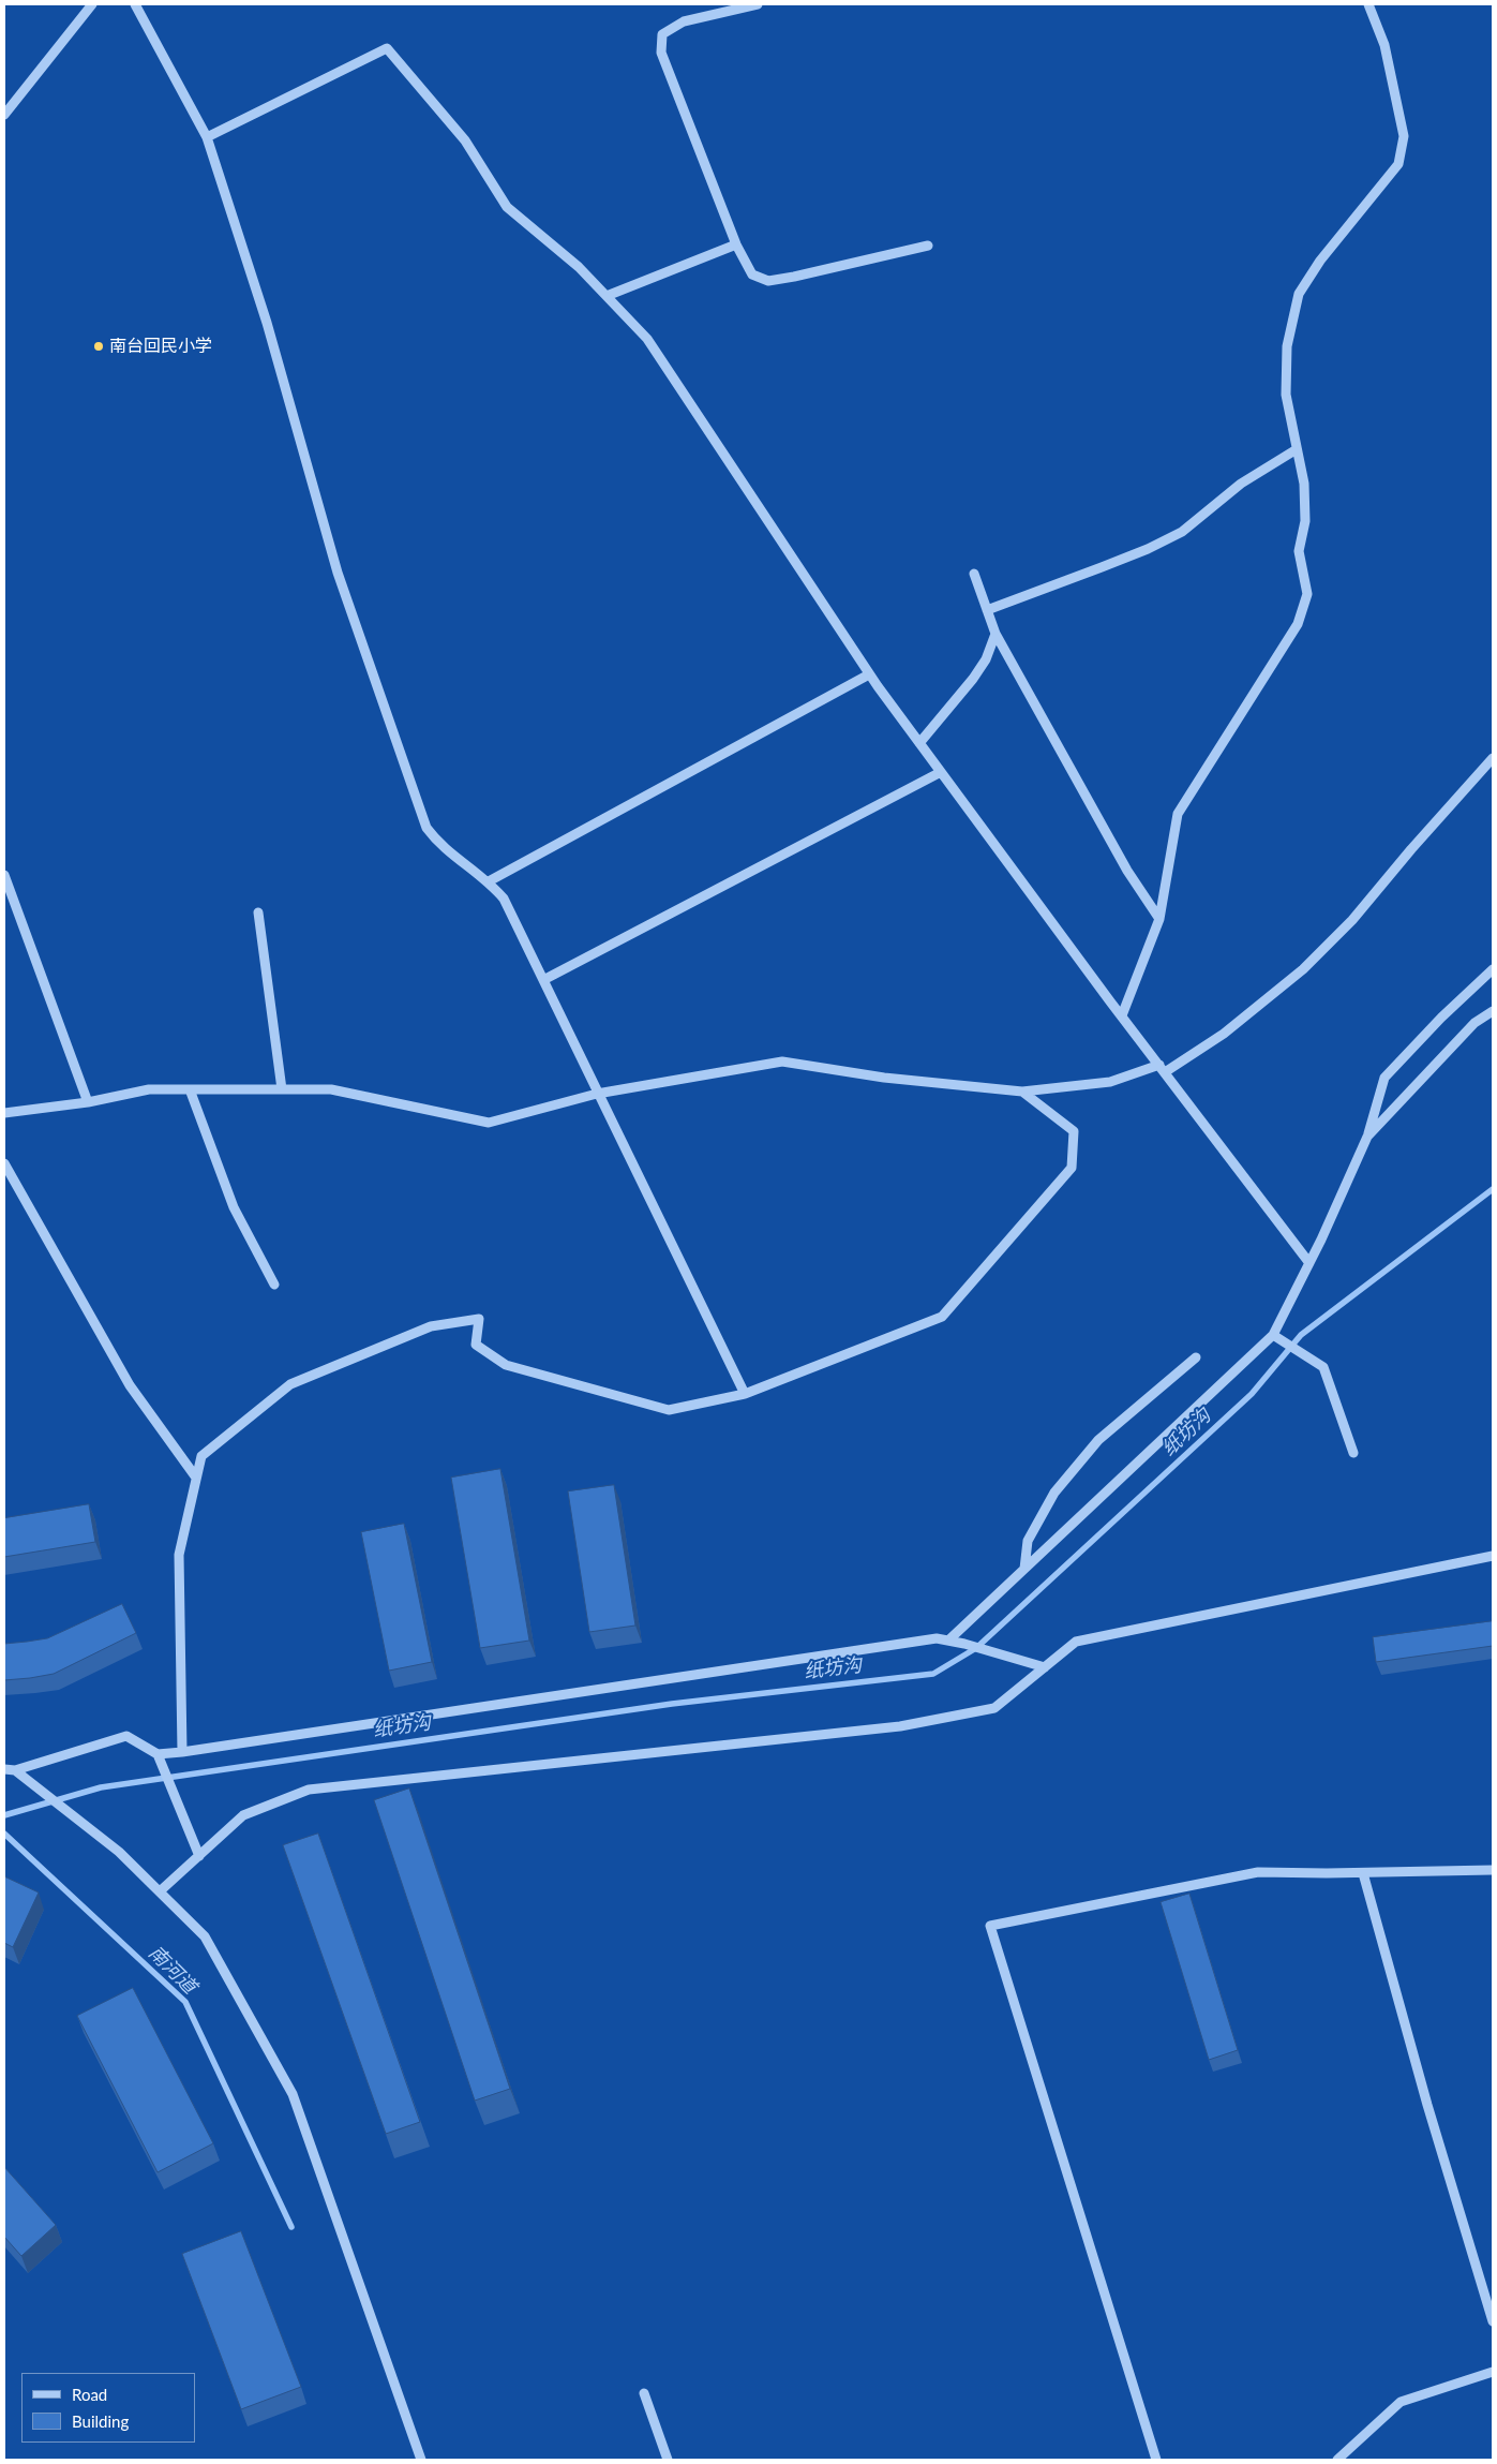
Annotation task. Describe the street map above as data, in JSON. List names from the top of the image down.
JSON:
{
  "water": ["纸坊沟", "南河道"],
  "places": ["南台回民小学"],
  "legend": ["Road", "Building"]
}
